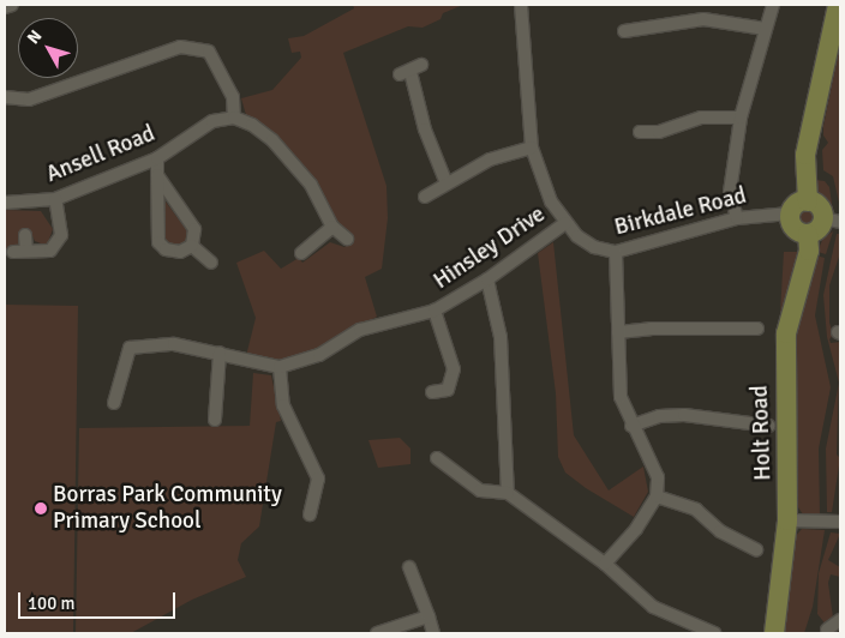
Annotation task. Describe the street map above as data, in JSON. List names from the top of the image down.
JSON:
{
  "streets": {
    "main road": ["Holt Road"],
    "street": ["Ansell Road", "Birkdale Road", "Hinsley Drive"]
  },
  "crossings": [
    ["Birkdale Road", "Hinsley Drive"]
  ],
  "places": ["Borras Park Community Primary School"],
  "scale_bar": "100 m",
  "north": "top left"
}
